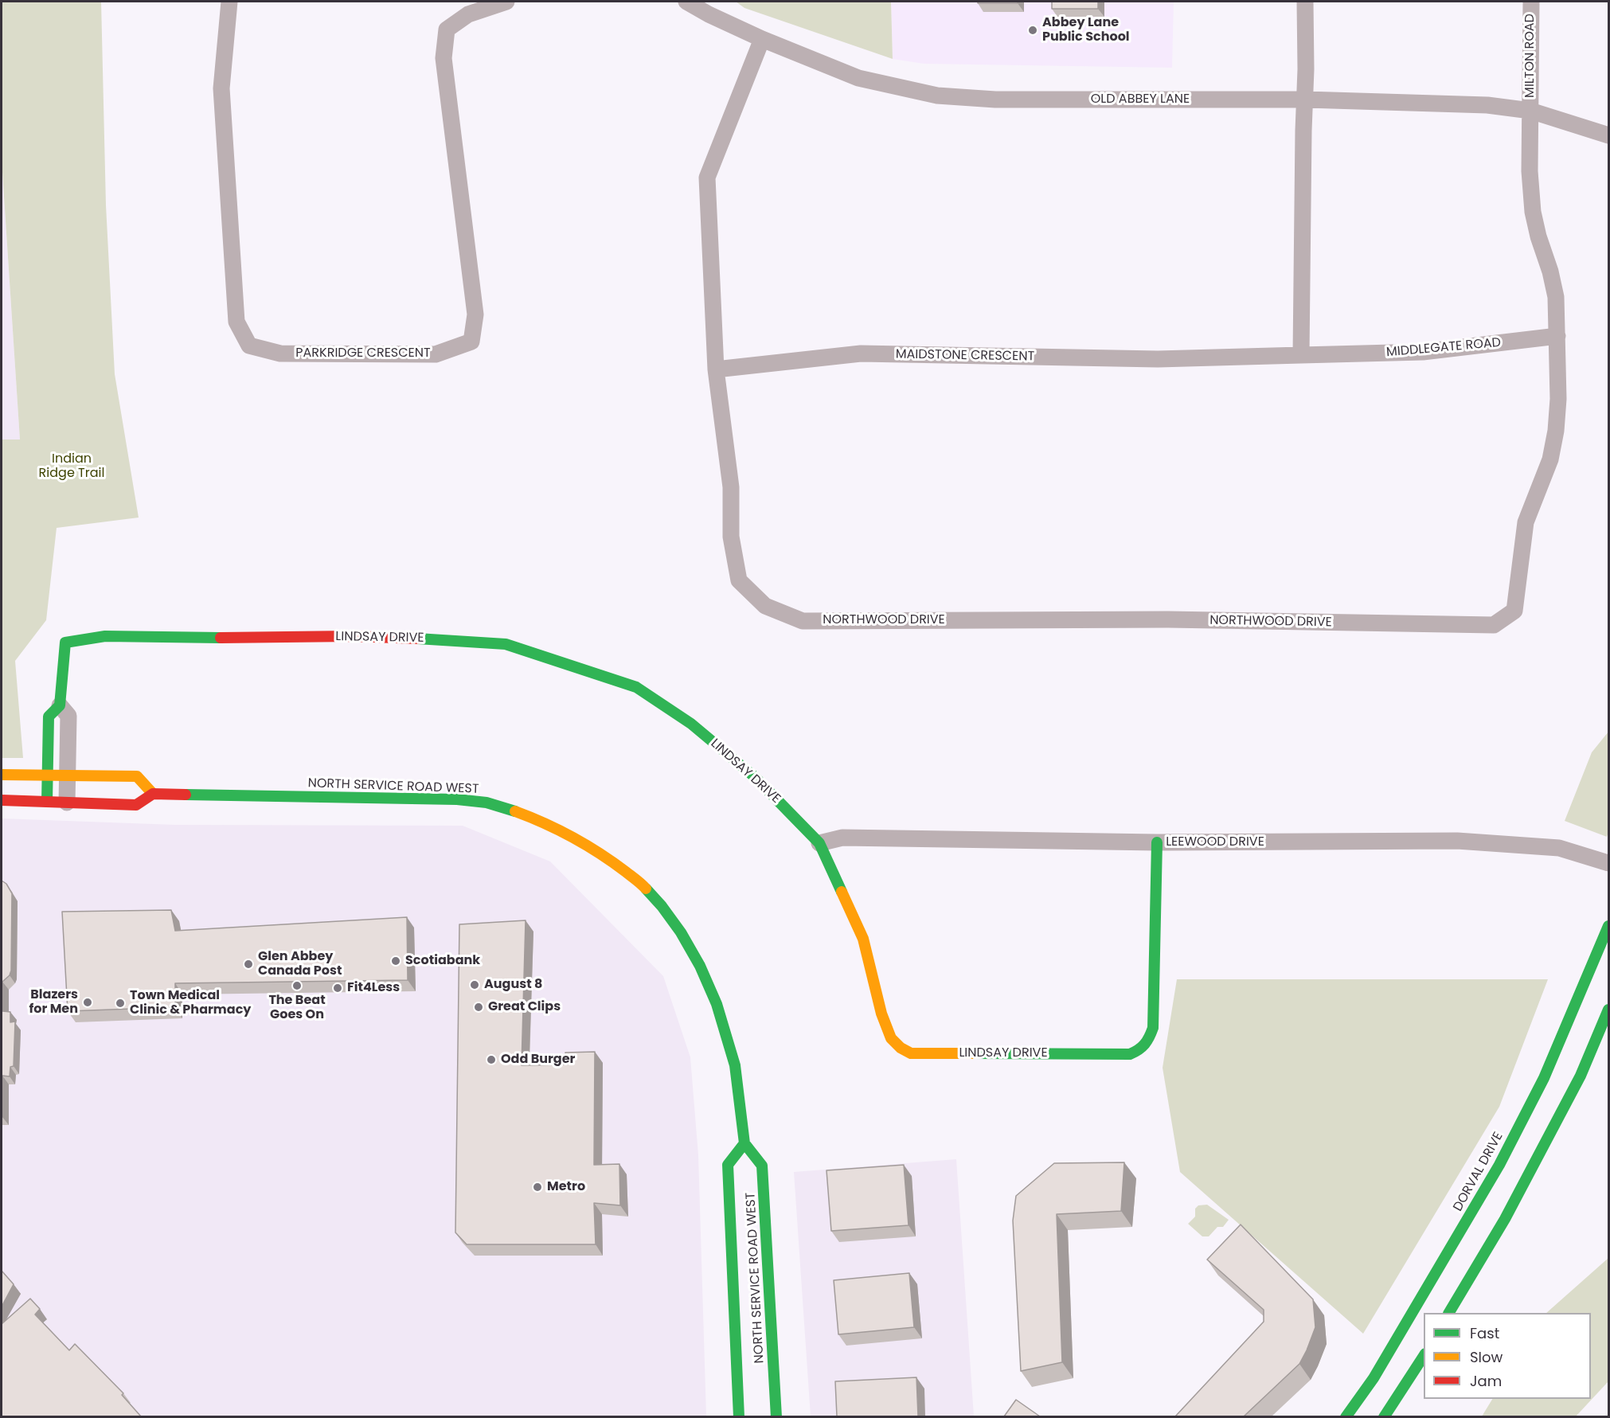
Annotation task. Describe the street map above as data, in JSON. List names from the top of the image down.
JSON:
{
  "streets": {
    "street": [
      "MILTON ROAD",
      "OLD ABBEY LANE",
      "MIDDLEGATE ROAD",
      "PARKRIDGE CRESCENT",
      "MAIDSTONE CRESCENT",
      "NORTHWOOD DRIVE",
      "LINDSAY DRIVE",
      "NORTH SERVICE ROAD WEST",
      "LEEWOOD DRIVE",
      "DORVAL DRIVE"
    ]
  },
  "crossings": [
    ["MILTON ROAD", "OLD ABBEY LANE"],
    ["MILTON ROAD", "NORTHWOOD DRIVE"],
    ["OLD ABBEY LANE", "NORTHWOOD DRIVE"],
    ["MIDDLEGATE ROAD", "MAIDSTONE CRESCENT"],
    ["MIDDLEGATE ROAD", "NORTHWOOD DRIVE"],
    ["MAIDSTONE CRESCENT", "NORTHWOOD DRIVE"],
    ["LINDSAY DRIVE", "NORTH SERVICE ROAD WEST"],
    ["LINDSAY DRIVE", "LEEWOOD DRIVE"]
  ],
  "parks": ["Indian Ridge Trail"],
  "places": [
    "Abbey Lane Public School",
    "Scotiabank",
    "Glen Abbey Canada Post",
    "August 8",
    "The Beat Goes On",
    "Fit4Less",
    "Blazers for Men",
    "Town Medical Clinic & Pharmacy",
    "Great Clips",
    "Odd Burger",
    "Metro"
  ],
  "legend": ["Fast", "Slow", "Jam"]
}
